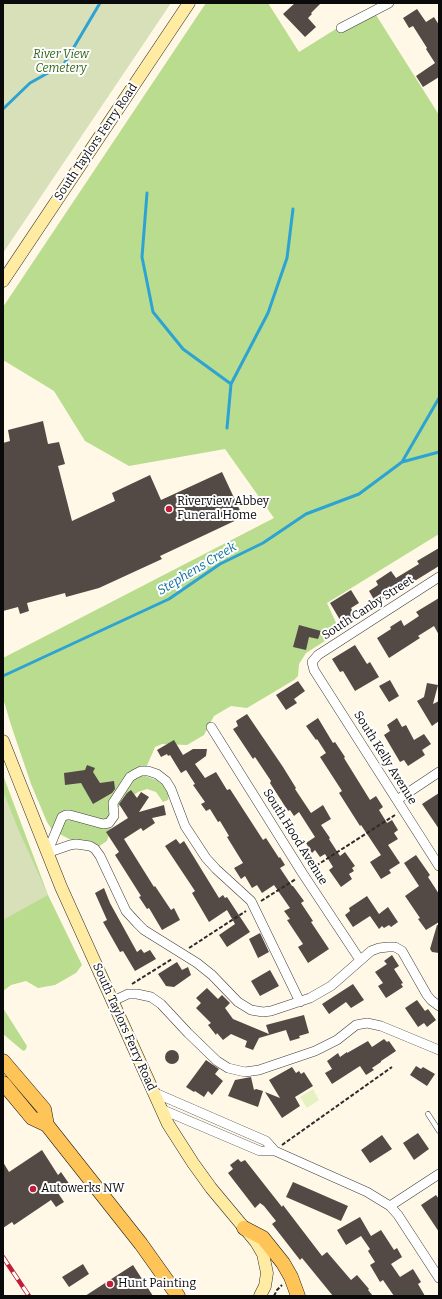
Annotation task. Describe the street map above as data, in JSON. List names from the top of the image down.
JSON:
{
  "streets": {
    "main road": ["South Taylors Ferry Road"],
    "street": ["South Canby Street", "South Kelly Avenue", "South Hood Avenue"]
  },
  "crossings": [
    ["South Canby Street", "South Kelly Avenue"]
  ],
  "water": ["Stephens Creek"],
  "parks": ["River View Cemetery"],
  "places": ["Riverview Abbey Funeral Home", "Autowerks NW", "Hunt Painting"]
}
